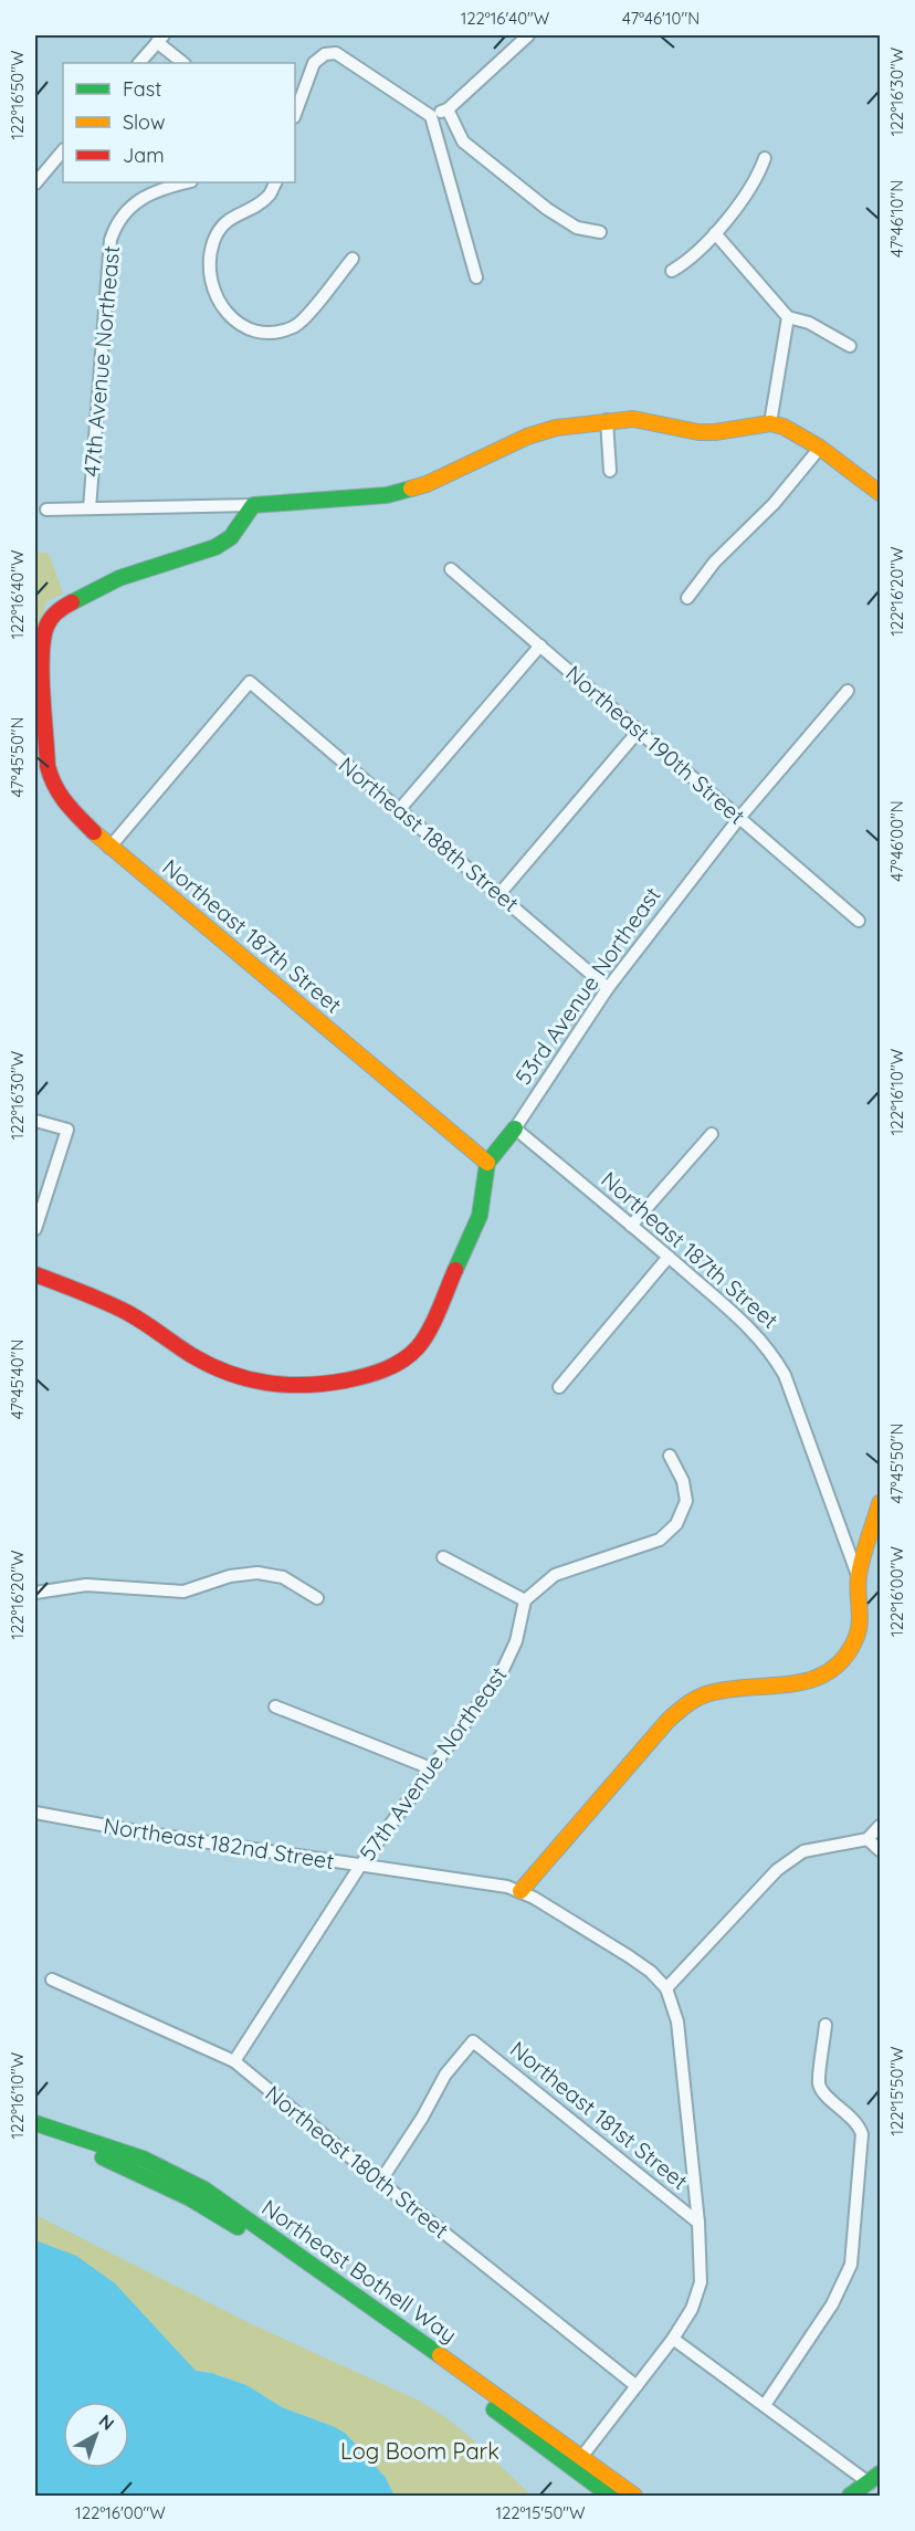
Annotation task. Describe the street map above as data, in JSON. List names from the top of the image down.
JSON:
{
  "streets": {
    "street": [
      "47th Avenue Northeast",
      "Northeast 190th Street",
      "Northeast 188th Street",
      "Northeast 187th Street",
      "53rd Avenue Northeast",
      "57th Avenue Northeast",
      "Northeast 182nd Street",
      "Northeast 181st Street",
      "Northeast 180th Street",
      "Northeast Bothell Way"
    ]
  },
  "crossings": [
    ["Northeast 190th Street", "53rd Avenue Northeast"],
    ["Northeast 188th Street", "Northeast 187th Street"],
    ["Northeast 188th Street", "53rd Avenue Northeast"],
    ["Northeast 187th Street", "53rd Avenue Northeast"],
    ["57th Avenue Northeast", "Northeast 182nd Street"],
    ["57th Avenue Northeast", "Northeast 180th Street"],
    ["Northeast 181st Street", "Northeast 180th Street"]
  ],
  "parks": ["Log Boom Park"],
  "legend": ["Fast", "Slow", "Jam"],
  "north": "top right",
  "coordinates": [
    "122°16'40\"W",
    "47°46'10\"N",
    "122°16'30\"W",
    "122°16'50\"W",
    "122°16'20\"W",
    "47°45'50\"N",
    "47°46'00\"N",
    "122°16'10\"W",
    "47°45'40\"N",
    "122°16'00\"W",
    "122°15'50\"W"
  ]
}
